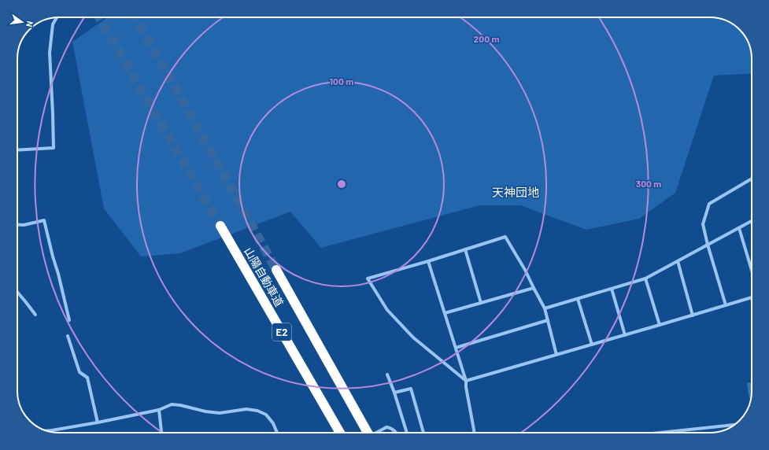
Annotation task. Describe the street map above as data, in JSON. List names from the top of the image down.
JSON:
{
  "streets": {
    "highway": ["山陽自動車道", "E2"]
  },
  "districts": ["天神団地"],
  "north": "right",
  "rings": ["200 m", "100 m", "300 m"]
}
